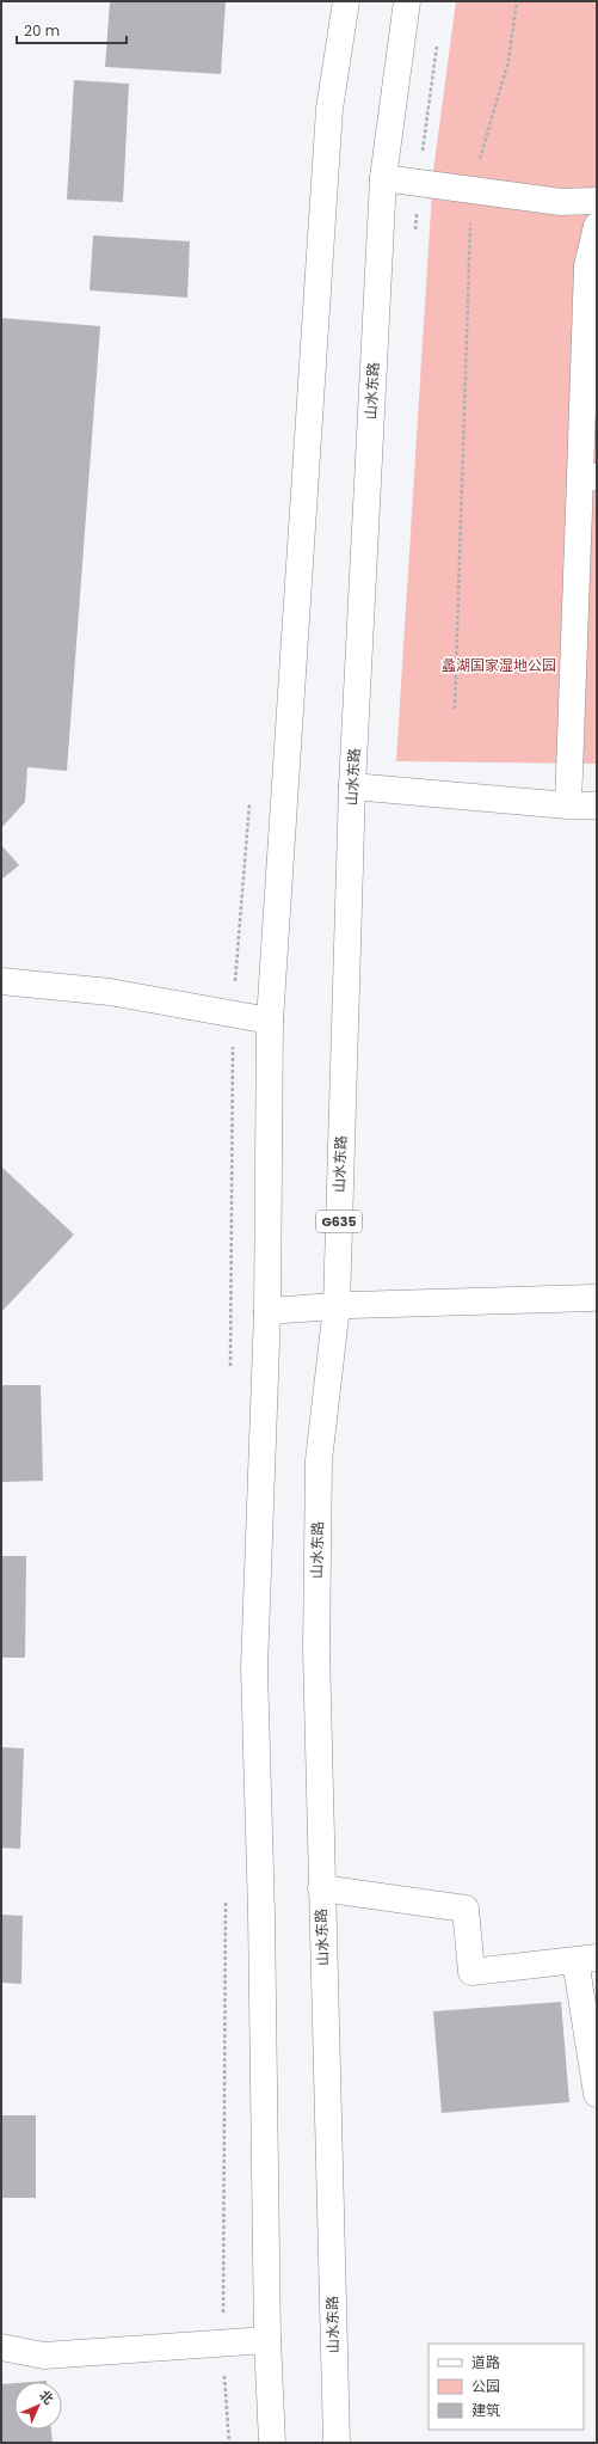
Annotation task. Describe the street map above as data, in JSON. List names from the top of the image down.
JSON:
{
  "streets": {
    "main road": ["山水东路", "G635"]
  },
  "parks": ["蠡湖国家湿地公园"],
  "legend": ["道路", "公园", "建筑"],
  "scale_bar": "20 m",
  "north": "top right"
}
